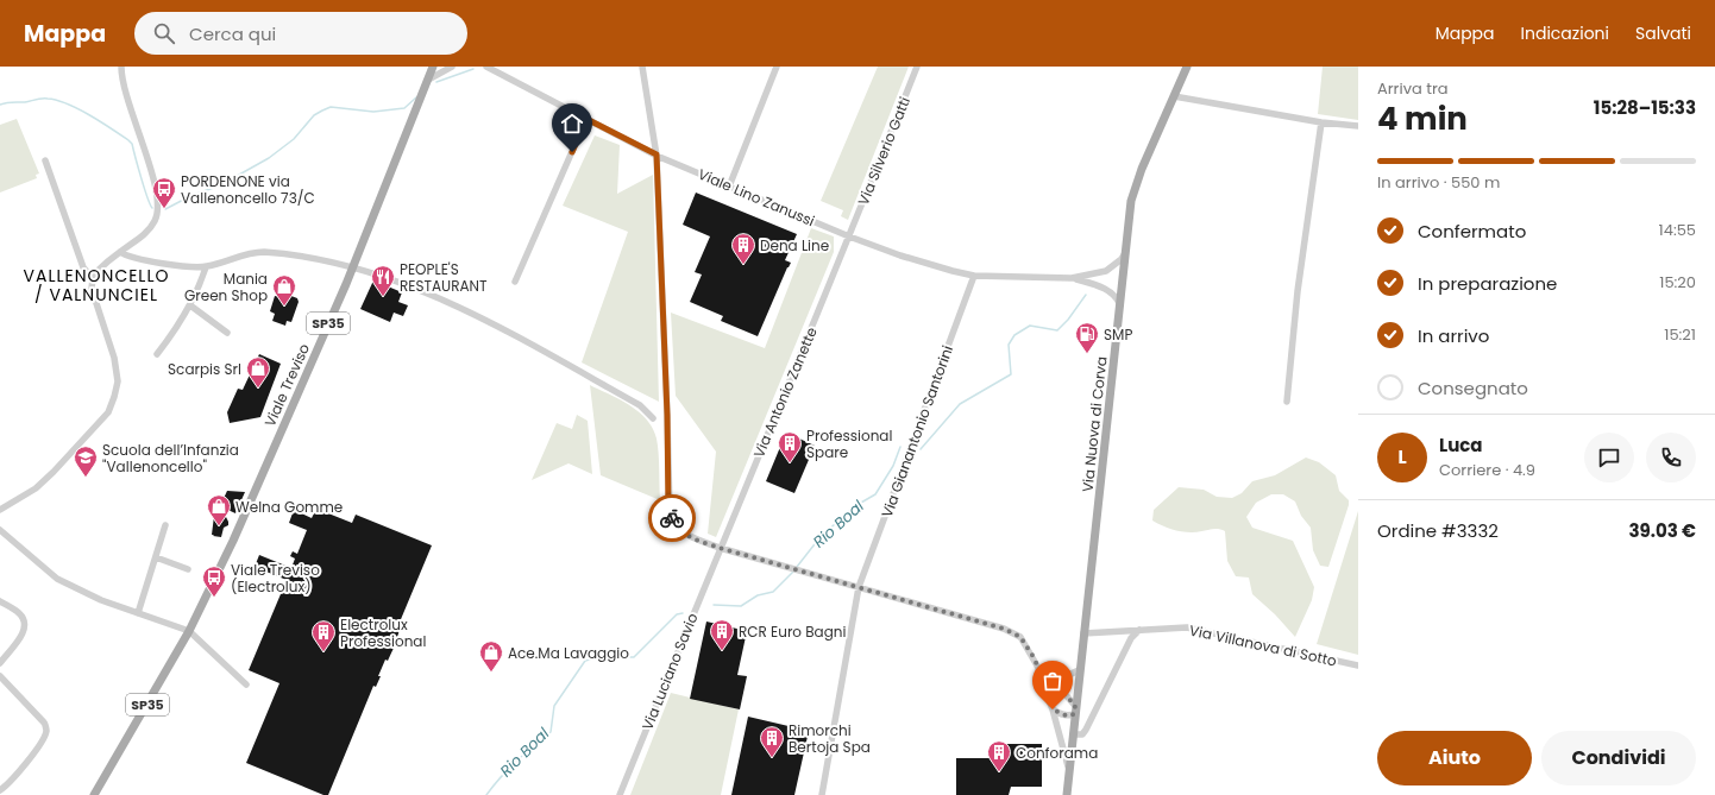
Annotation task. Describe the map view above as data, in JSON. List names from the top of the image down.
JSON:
{
  "streets": {
    "main road": ["SP35", "Viale Treviso", "Via Nuova di Corva"],
    "street": [
      "Via Silverio Gatti",
      "Viale Lino Zanussi",
      "Via Antonio Zanette",
      "Via Gianantonio Santorini",
      "Via Villanova di Sotto",
      "Via Luciano Savio"
    ]
  },
  "crossings": [
    ["Via Silverio Gatti", "Viale Lino Zanussi"],
    ["Via Silverio Gatti", "Via Antonio Zanette"],
    ["Viale Lino Zanussi", "Via Antonio Zanette"],
    ["Viale Lino Zanussi", "Via Nuova di Corva"],
    ["Viale Lino Zanussi", "Via Gianantonio Santorini"],
    ["Via Antonio Zanette", "Via Luciano Savio"],
    ["Via Nuova di Corva", "Via Villanova di Sotto"]
  ],
  "districts": ["VALLENONCELLO / VALNUNCIEL"],
  "water": ["Rio Boal"],
  "places": {
    "bus stop": ["PORDENONE via Vallenoncello 73/C", "Viale Treviso (Electrolux)"],
    "building": [
      "Dena Line",
      "Professional Spare",
      "RCR Euro Bagni",
      "Electrolux Professional",
      "Rimorchi Bertoja Spa",
      "Conforama"
    ],
    "restaurant": ["PEOPLE'S RESTAURANT"],
    "shop": [
      "Mania Green Shop",
      "Scarpis Srl",
      "Welna Gomme",
      "Ace.Ma Lavaggio"
    ],
    "fuel station": ["SMP"],
    "school or university": ["Scuola dell’Infanzia \"Vallenoncello\""]
  },
  "page": {
    "header": "Mappa",
    "search": "Cerca qui",
    "nav": ["Mappa", "Indicazioni", "Salvati"],
    "heading": ["4 min", "Arriva tra", "15:28–15:33"],
    "panel": [
      "Luca",
      "Corriere · 4.9",
      "Ordine #3332",
      "39.03 €"
    ],
    "bar": "In arrivo · 550 m",
    "list": [
      ["Confermato", "14:55"],
      ["In preparazione", "15:20"],
      ["In arrivo", "15:21"],
      "Consegnato"
    ],
    "round": "L",
    "buttons": ["Aiuto", "Condividi"]
  }
}
